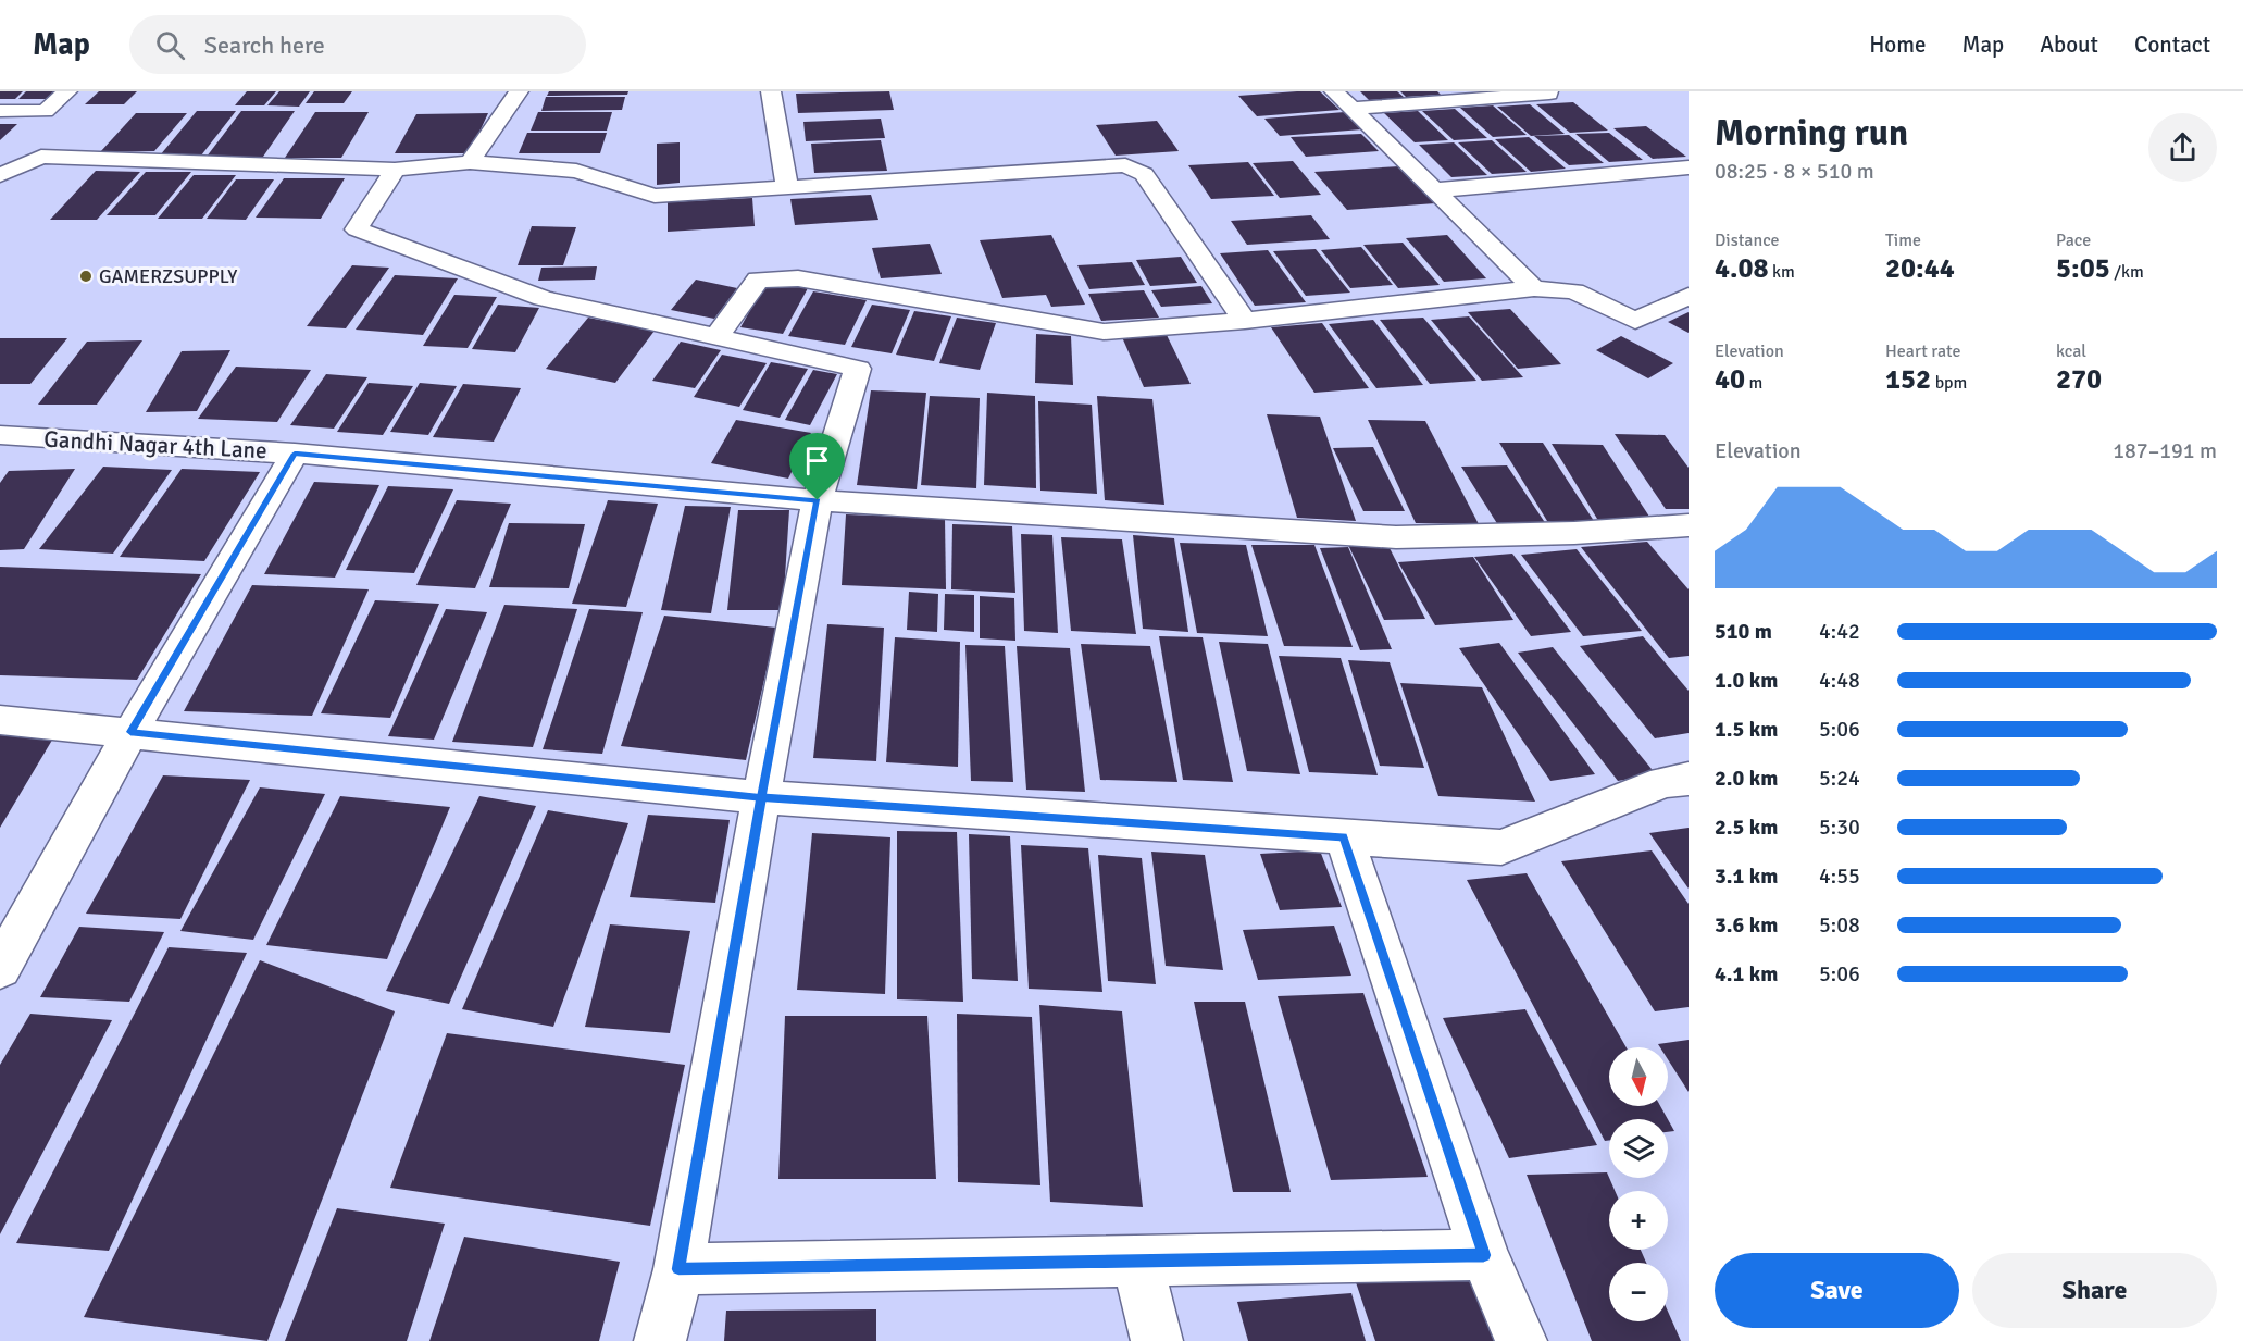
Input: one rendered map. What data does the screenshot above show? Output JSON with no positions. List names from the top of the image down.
{
  "streets": {
    "street": ["Gandhi Nagar 4th Lane"]
  },
  "places": ["GAMERZSUPPLY"],
  "north": "bottom",
  "page": {
    "header": "Map",
    "search": "Search here",
    "nav": [
      "Home",
      "Map",
      "About",
      "Contact"
    ],
    "heading": ["Morning run", "08:25 · 8 × 510 m"],
    "stats": [
      ["Distance", "4.08 km"],
      ["Time", "20:44"],
      ["Pace", "5:05 /km"],
      ["Elevation", "40 m"],
      ["Heart rate", "152 bpm"],
      ["kcal", "270"]
    ],
    "chart": ["Elevation", "187–191 m"],
    "list": [
      {
        "name": "510 m",
        "note": "4:42"
      },
      {
        "name": "1.0 km",
        "note": "4:48"
      },
      {
        "name": "1.5 km",
        "note": "5:06"
      },
      {
        "name": "2.0 km",
        "note": "5:24"
      },
      {
        "name": "2.5 km",
        "note": "5:30"
      },
      {
        "name": "3.1 km",
        "note": "4:55"
      },
      {
        "name": "3.6 km",
        "note": "5:08"
      },
      {
        "name": "4.1 km",
        "note": "5:06"
      }
    ],
    "map_buttons": ["+", "−"],
    "buttons": ["Save", "Share"]
  }
}
